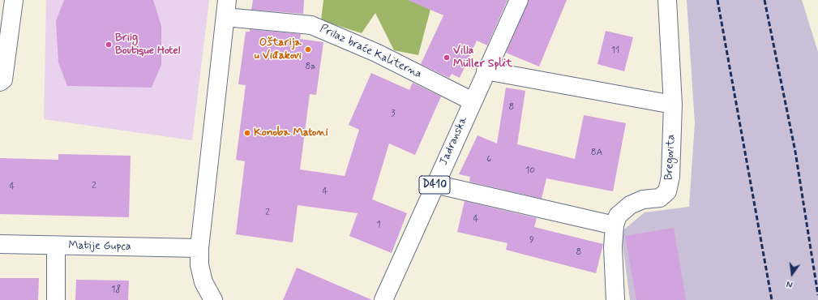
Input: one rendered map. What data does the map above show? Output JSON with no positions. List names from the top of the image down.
{
  "streets": {
    "street": [
      "Prilaz braće Kaliterna",
      "Jadranska",
      "Bregovita",
      "D410",
      "Matije Gupca"
    ]
  },
  "crossings": [
    ["Prilaz braće Kaliterna", "Jadranska"]
  ],
  "places": [
    "Briig Boutique Hotel",
    "Oštarija u Viđakovi",
    "Villa Müller Split",
    "Konoba Matoni"
  ],
  "house_numbers": [
    "11",
    "8a",
    "8",
    "3",
    "8A",
    "6",
    "10",
    "2",
    "4",
    "4",
    "2",
    "4",
    "1",
    "9",
    "8",
    "18"
  ],
  "north": "bottom"
}
